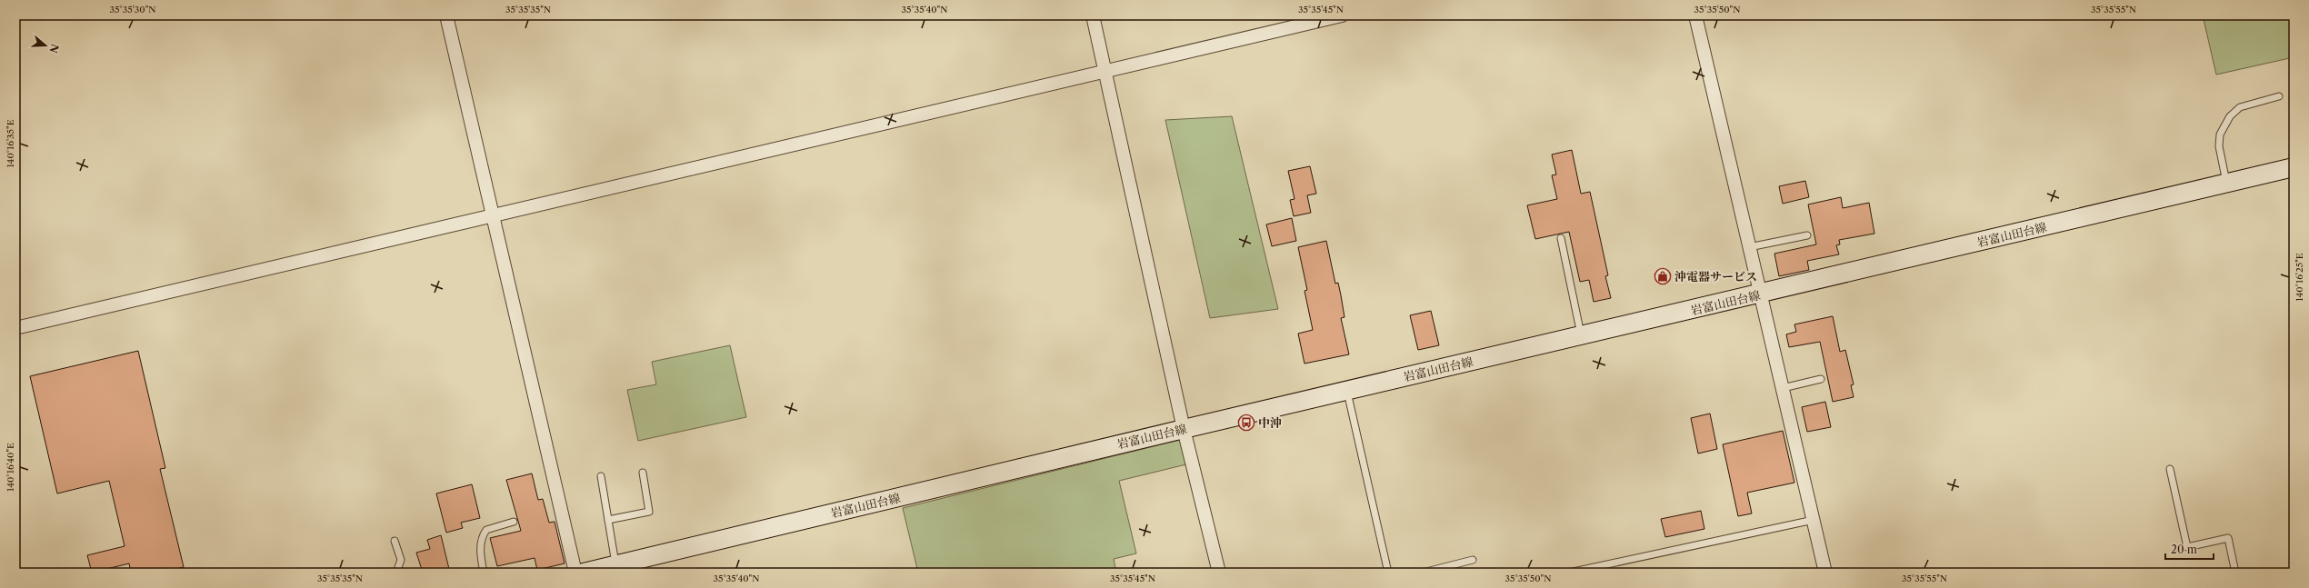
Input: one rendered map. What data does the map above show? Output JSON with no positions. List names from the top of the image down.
{
  "streets": {
    "main road": ["岩富山田台線"]
  },
  "places": {
    "shop": ["沖電器サービス"],
    "bus stop": ["中沖"]
  },
  "scale_bar": "20 m",
  "north": "right",
  "coordinates": [
    "35°35'30\"N",
    "35°35'35\"N",
    "35°35'40\"N",
    "35°35'45\"N",
    "35°35'50\"N",
    "35°35'55\"N",
    "140°16'35\"E",
    "140°16'25\"E",
    "140°16'40\"E"
  ]
}
